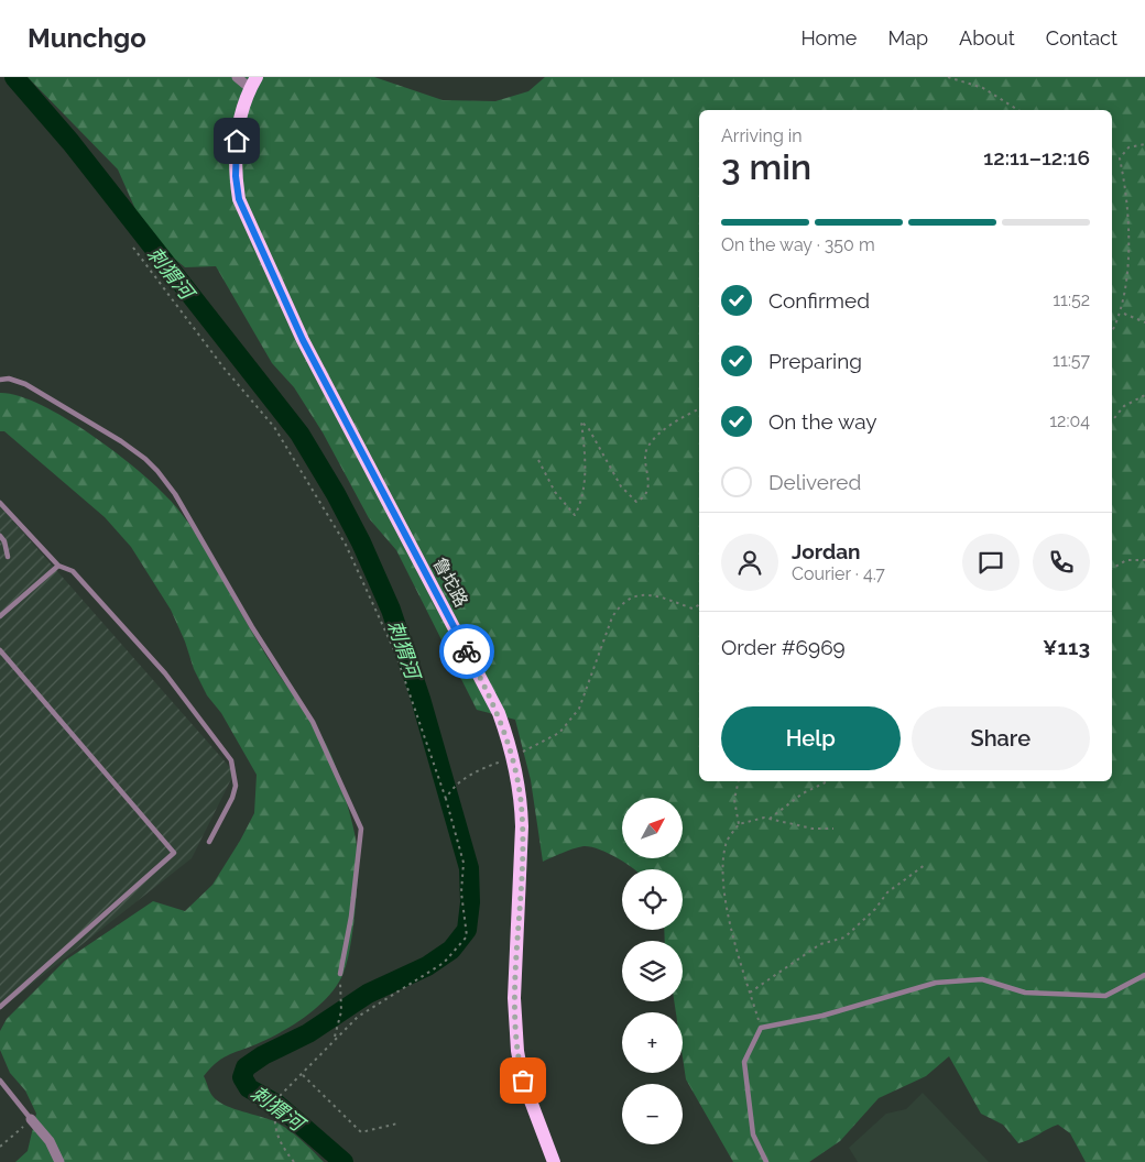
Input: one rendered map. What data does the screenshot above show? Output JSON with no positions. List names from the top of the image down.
{
  "streets": {
    "main road": ["鲁坨路"]
  },
  "water": ["刺猬河"],
  "north": "top right",
  "page": {
    "header": "Munchgo",
    "nav": [
      "Home",
      "Map",
      "About",
      "Contact"
    ],
    "heading": ["3 min", "Arriving in", "12:11–12:16"],
    "panel": [
      "Jordan",
      "Courier · 4.7",
      "Order #6969",
      "¥113"
    ],
    "bar": "On the way · 350 m",
    "list": [
      ["Confirmed", "11:52"],
      ["Preparing", "11:57"],
      ["On the way", "12:04"],
      "Delivered"
    ],
    "buttons": ["Help", "Share"],
    "map_buttons": ["+", "−"]
  }
}
